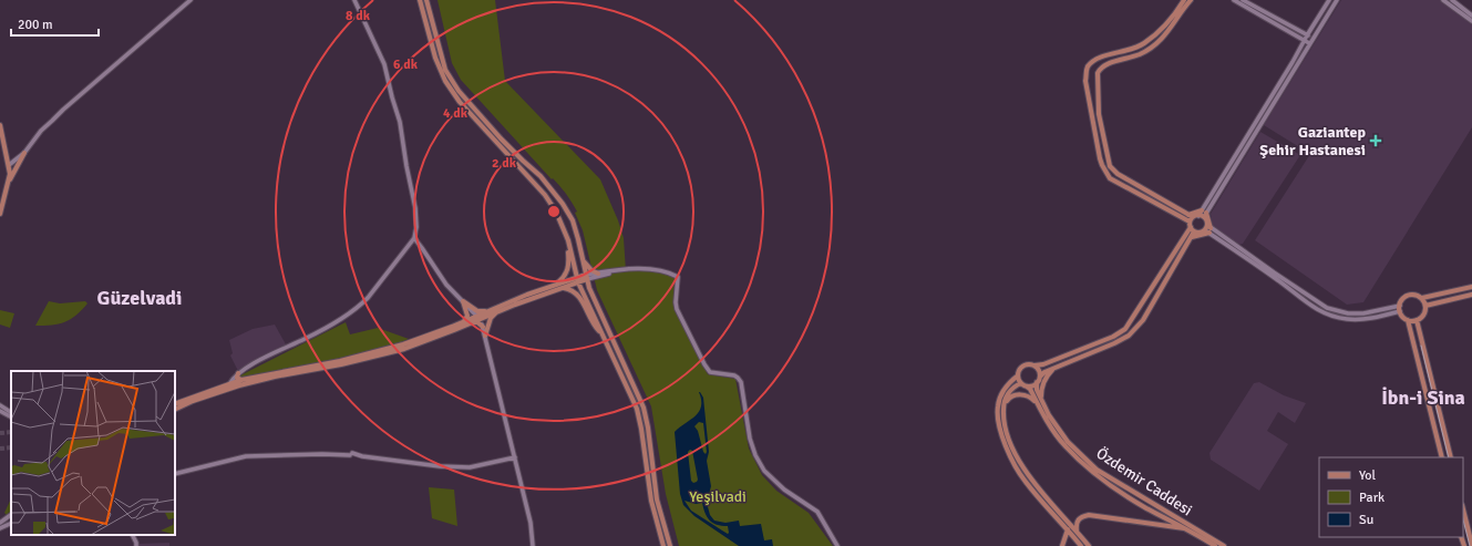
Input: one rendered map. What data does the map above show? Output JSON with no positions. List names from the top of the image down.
{
  "streets": {
    "main road": ["Özdemir Caddesi"]
  },
  "districts": ["Güzelvadi", "İbn-i Sina"],
  "parks": ["Yeşilvadi"],
  "places": {
    "health": ["Gaziantep Şehir Hastanesi"]
  },
  "legend": ["Yol", "Park", "Su"],
  "scale_bar": "200 m",
  "rings": [
    "8 dk",
    "6 dk",
    "4 dk",
    "2 dk"
  ]
}
